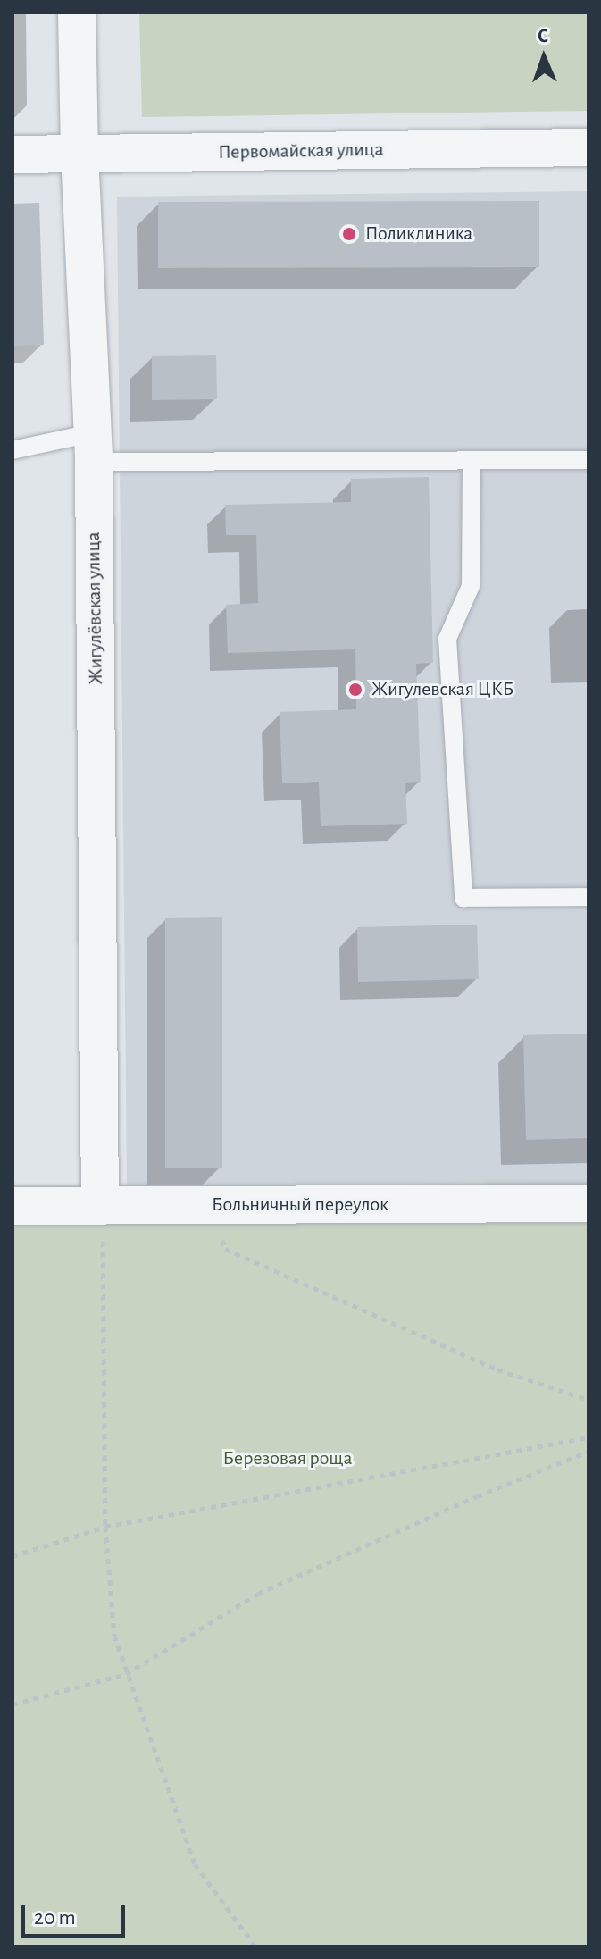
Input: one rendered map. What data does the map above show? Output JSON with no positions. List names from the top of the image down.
{
  "streets": {
    "street": ["Первомайская улица", "Жигулёвская улица", "Больничный переулок"]
  },
  "crossings": [
    ["Первомайская улица", "Жигулёвская улица"],
    ["Жигулёвская улица", "Больничный переулок"]
  ],
  "parks": ["Березовая роща"],
  "places": ["Поликлиника", "Жигулевская ЦКБ"],
  "scale_bar": "20 m",
  "north": "top"
}
